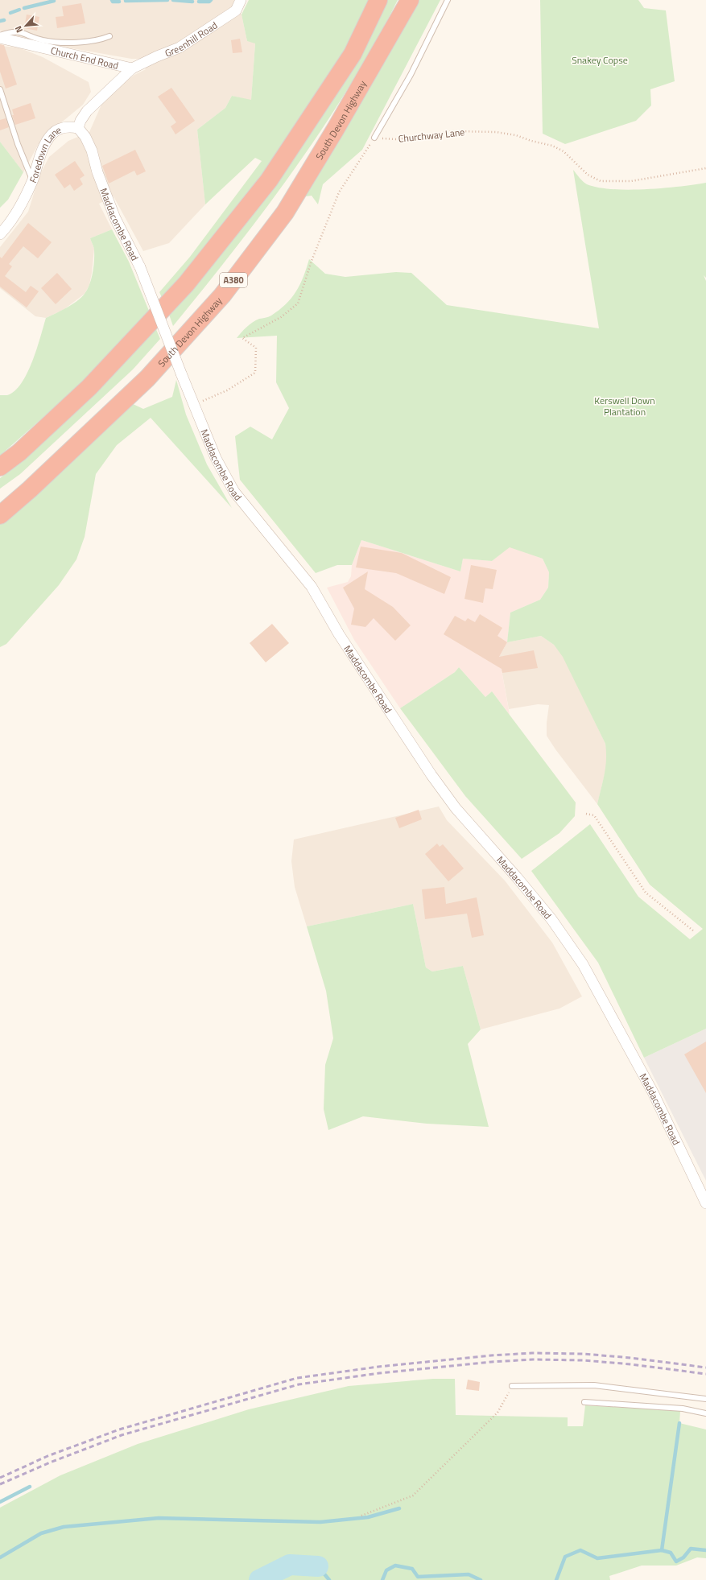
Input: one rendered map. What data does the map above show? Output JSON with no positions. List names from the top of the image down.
{
  "streets": {
    "highway": ["South Devon Highway", "A380"],
    "street": [
      "Greenhill Road",
      "Church End Road",
      "Foredown Lane",
      "Maddacombe Road"
    ],
    "path": ["Churchway Lane"]
  },
  "crossings": [
    ["Greenhill Road", "Church End Road"],
    ["Greenhill Road", "Foredown Lane"],
    ["Church End Road", "Foredown Lane"],
    ["Foredown Lane", "Maddacombe Road"]
  ],
  "parks": ["Snakey Copse", "Kerswell Down Plantation"],
  "north": "bottom left"
}
